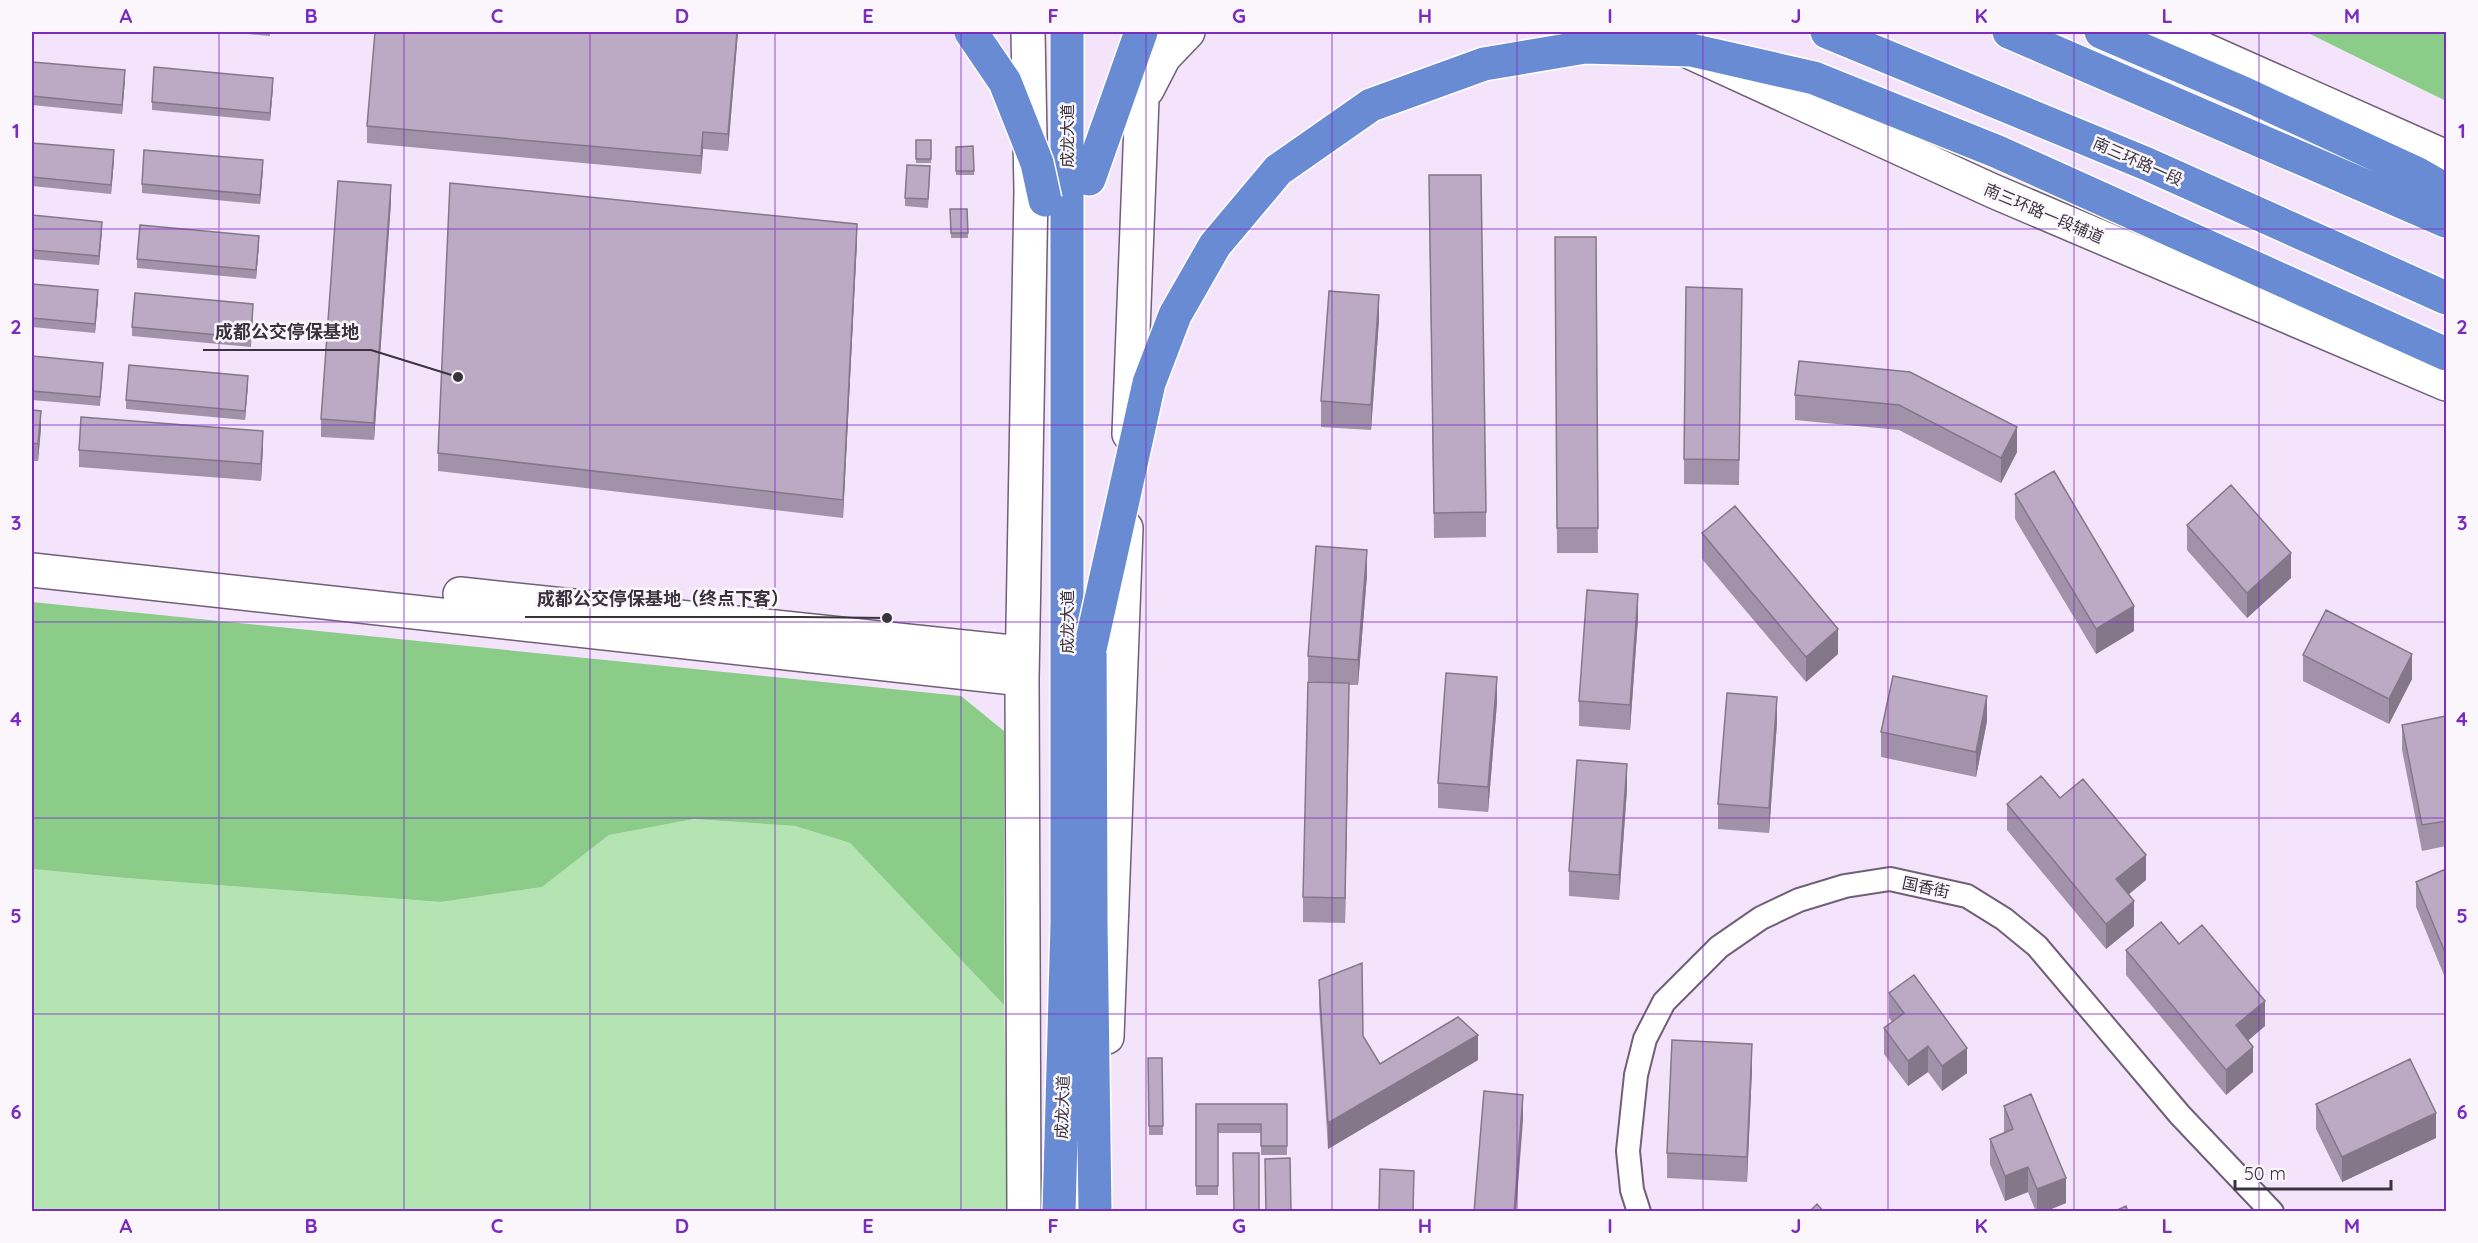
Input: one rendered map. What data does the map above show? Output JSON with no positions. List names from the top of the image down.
{
  "streets": {
    "highway": ["成龙大道", "南三环路一段"],
    "main road": ["南三环路一段辅道"],
    "street": ["国香街"]
  },
  "places": ["成都公交停保基地", "成都公交停保基地（终点下客）"],
  "scale_bar": "50 m",
  "grid": {
    "columns": [
      "A",
      "B",
      "C",
      "D",
      "E",
      "F",
      "G",
      "H",
      "I",
      "J",
      "K",
      "L",
      "M"
    ],
    "rows": [
      "1",
      "2",
      "3",
      "4",
      "5",
      "6"
    ]
  }
}
